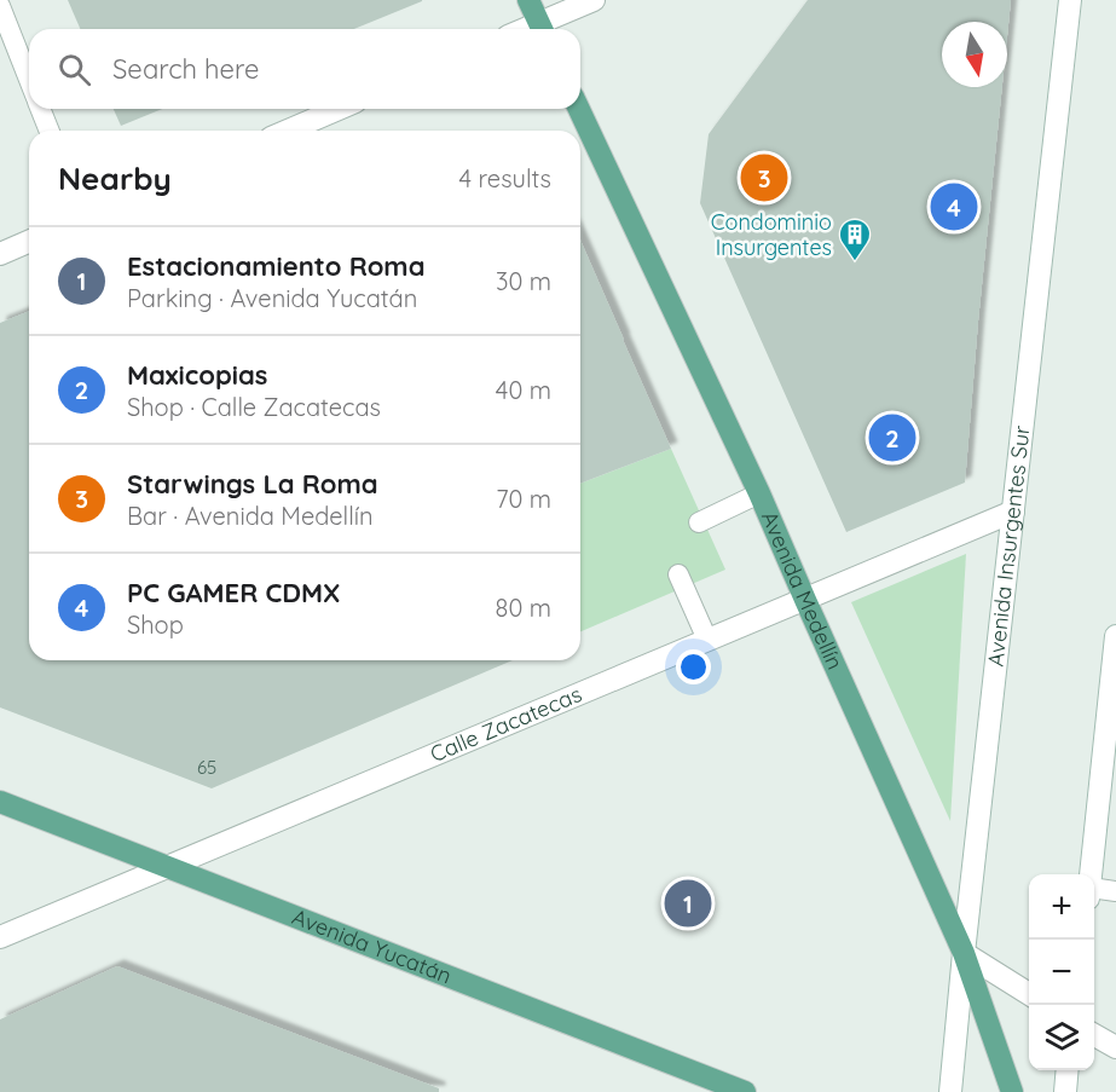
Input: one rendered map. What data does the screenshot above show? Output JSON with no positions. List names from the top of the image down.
{
  "streets": {
    "main road": ["Avenida Medellín", "Avenida Yucatán"],
    "street": ["Avenida Insurgentes Sur", "Calle Zacatecas"]
  },
  "crossings": [
    ["Avenida Insurgentes Sur", "Avenida Medellín"],
    ["Avenida Insurgentes Sur", "Calle Zacatecas"],
    ["Avenida Medellín", "Calle Zacatecas"],
    ["Calle Zacatecas", "Avenida Yucatán"]
  ],
  "places": {
    "building": ["Condominio Insurgentes"]
  },
  "house_numbers": ["65"],
  "north": "bottom",
  "page": {
    "search": "Search here",
    "heading": ["Nearby", "4 results"],
    "pins": [
      "3",
      "4",
      "2",
      "1"
    ],
    "list": [
      {
        "mark": "1",
        "name": "Estacionamiento Roma",
        "note": "Parking · Avenida Yucatán",
        "value": "30 m"
      },
      {
        "mark": "2",
        "name": "Maxicopias",
        "note": "Shop · Calle Zacatecas",
        "value": "40 m"
      },
      {
        "mark": "3",
        "name": "Starwings La Roma",
        "note": "Bar · Avenida Medellín",
        "value": "70 m"
      },
      {
        "mark": "4",
        "name": "PC GAMER CDMX",
        "note": "Shop",
        "value": "80 m"
      }
    ],
    "map_buttons": ["+", "−"]
  }
}
